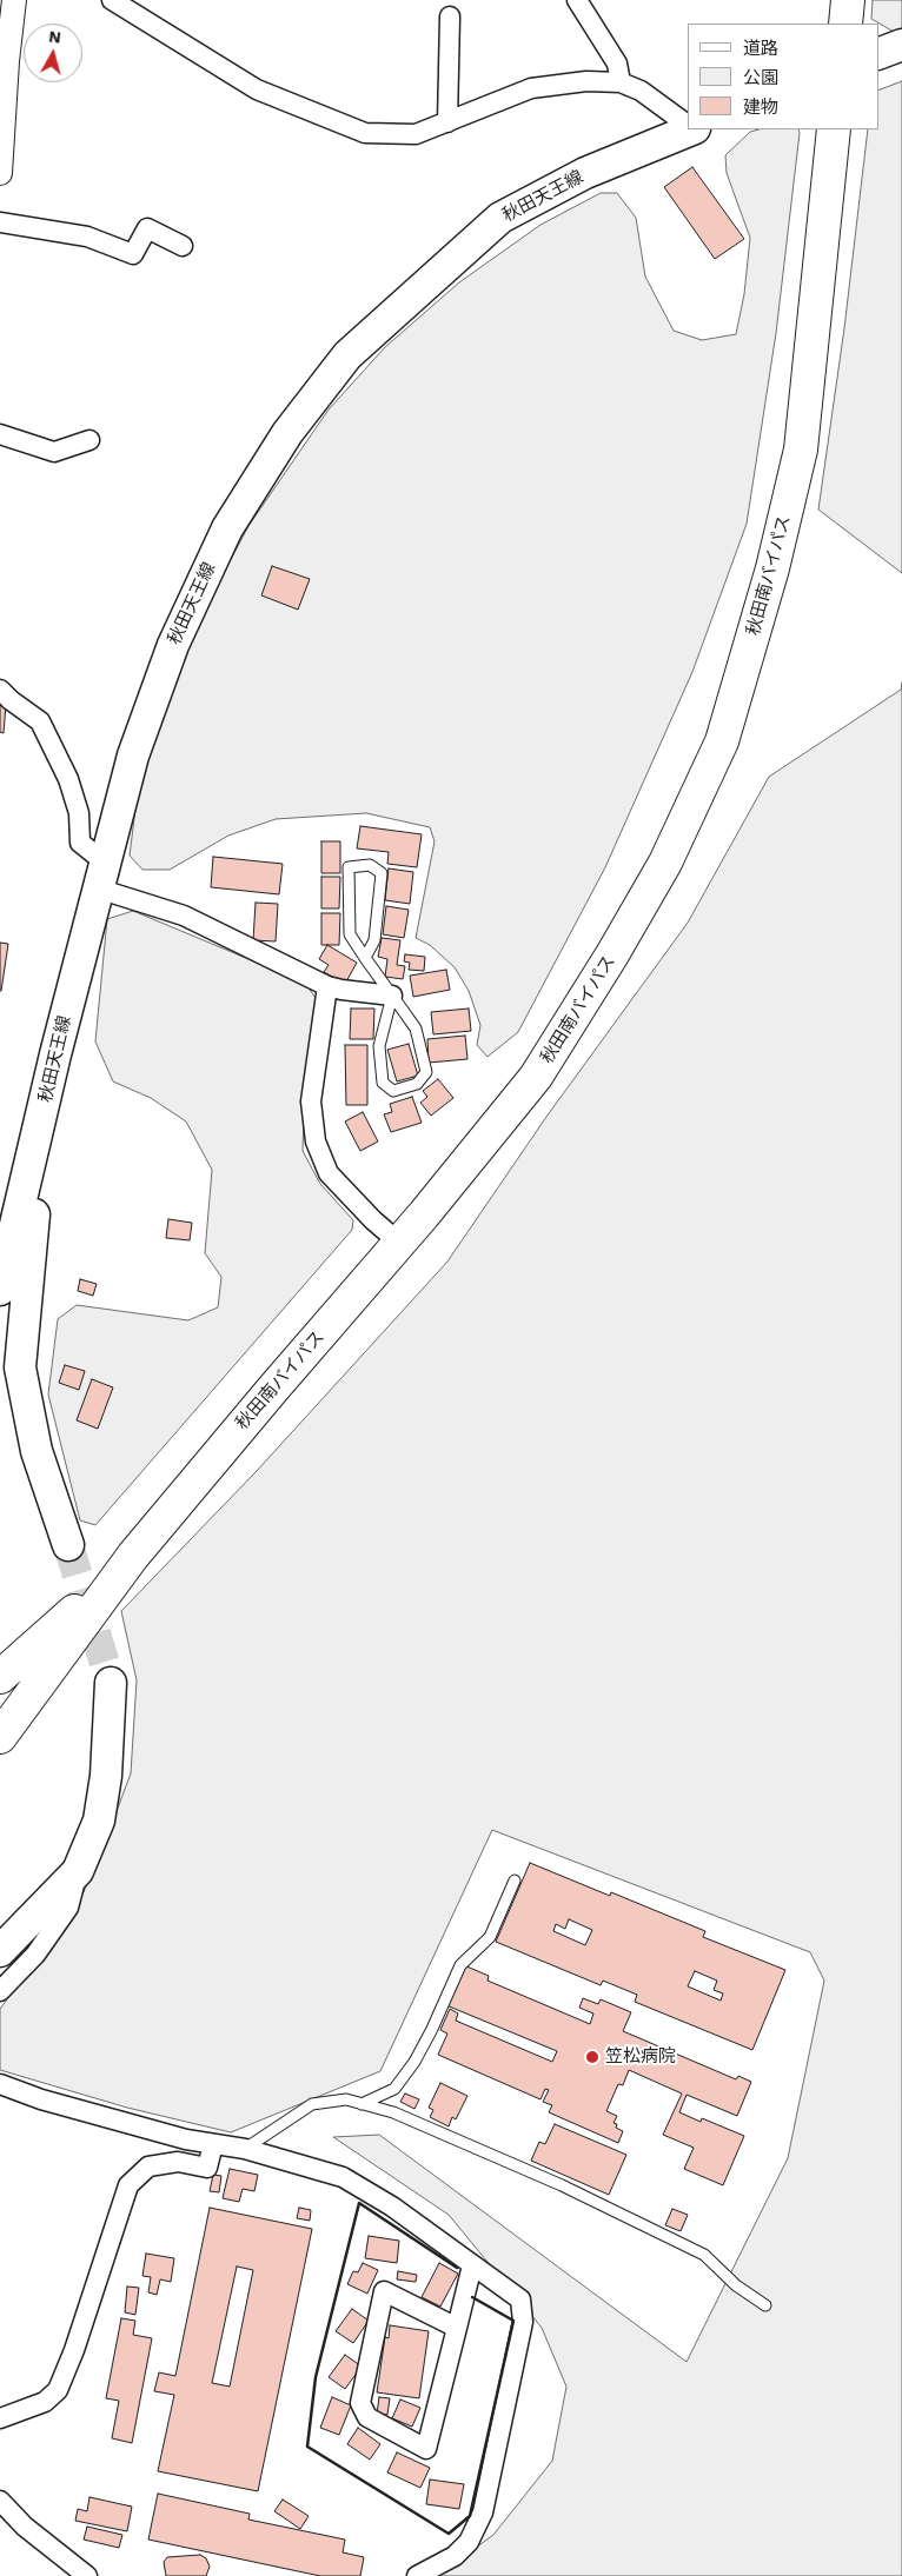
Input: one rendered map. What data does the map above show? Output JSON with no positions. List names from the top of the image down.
{
  "streets": {
    "highway": ["秋田南バイパス"],
    "main road": ["秋田天王線"]
  },
  "places": ["笠松病院"],
  "legend": ["道路", "公園", "建物"],
  "north": "top"
}
